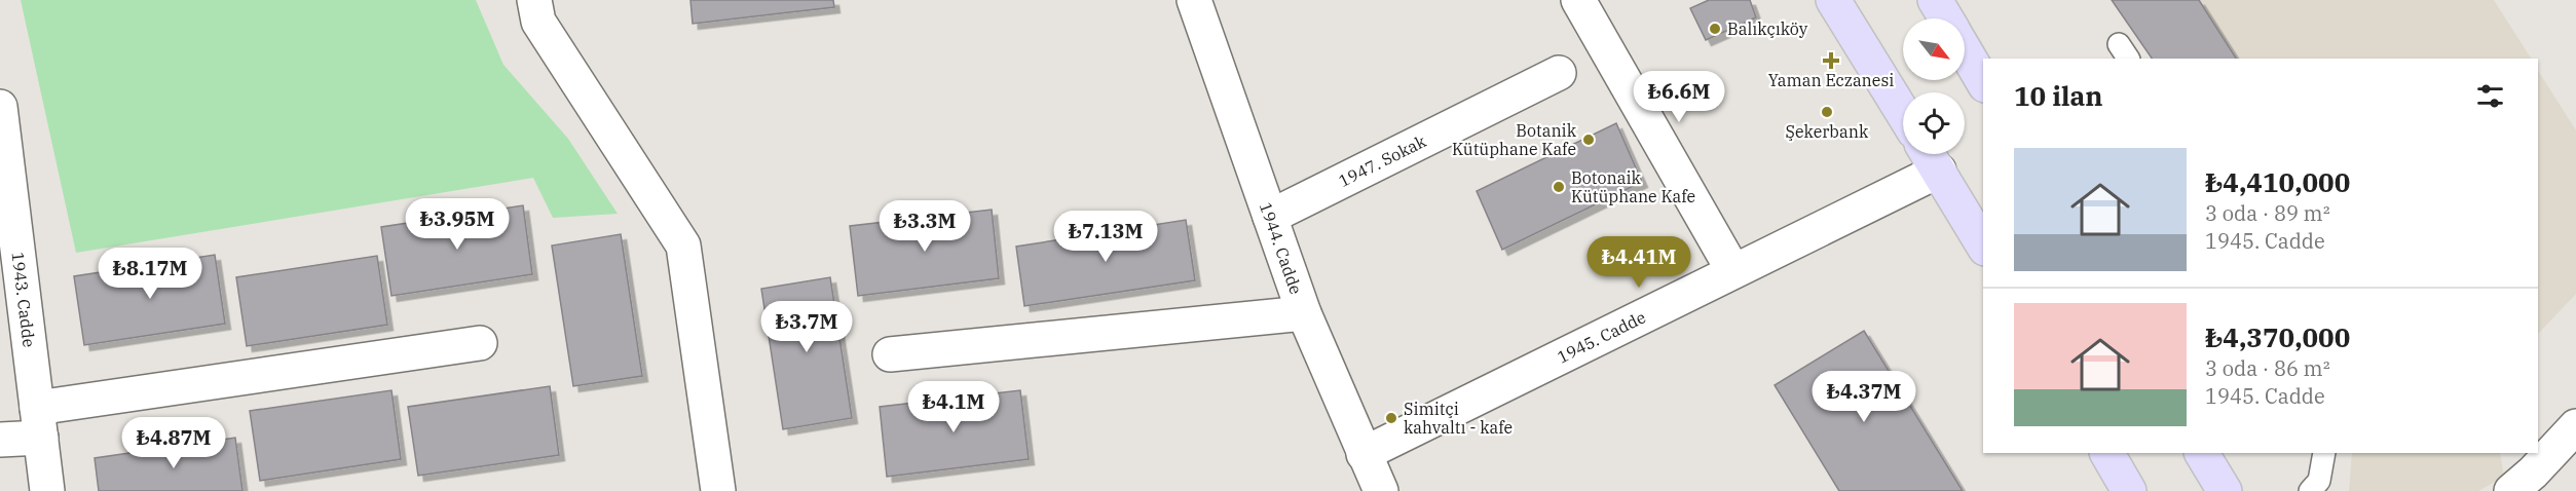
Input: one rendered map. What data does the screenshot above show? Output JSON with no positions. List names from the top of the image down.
{
  "streets": {
    "street": [
      "1947. Sokak",
      "1944. Cadde",
      "1943. Cadde",
      "1945. Cadde"
    ]
  },
  "crossings": [
    ["1947. Sokak", "1944. Cadde"],
    ["1944. Cadde", "1945. Cadde"]
  ],
  "places": {
    "other": [
      "Balıkçıköy",
      "Şekerbank",
      "Botanik Kütüphane Kafe",
      "Botonaik Kütüphane Kafe",
      "Simitçi kahvaltı - kafe"
    ],
    "health": ["Yaman Eczanesi"]
  },
  "north": "bottom right",
  "page": {
    "heading": "10 ilan",
    "price": [
      "₺6.6M",
      "₺3.95M",
      "₺3.3M",
      "₺7.13M",
      "₺4.41M",
      "₺8.17M",
      "₺3.7M",
      "₺4.37M",
      "₺4.1M",
      "₺4.87M"
    ],
    "list": [
      {
        "name": "₺4,410,000",
        "note": "3 oda · 89 m² · 1945. Cadde"
      },
      {
        "name": "₺4,370,000",
        "note": "3 oda · 86 m² · 1945. Cadde"
      }
    ]
  }
}
